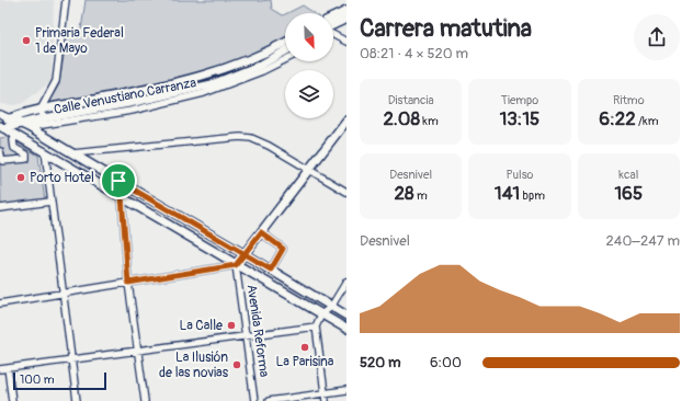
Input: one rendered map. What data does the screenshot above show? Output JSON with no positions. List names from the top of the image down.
{
  "streets": {
    "street": ["Calle Venustiano Carranza", "Avenida Reforma"]
  },
  "places": [
    "Primaria Federal 1 de Mayo",
    "Porto Hotel",
    "La Calle",
    "La Parisina",
    "La Ilusión de las novias"
  ],
  "scale_bar": "100 m",
  "north": "bottom right",
  "page": {
    "heading": ["Carrera matutina", "08:21 · 4 × 520 m"],
    "stats": [
      ["Distancia", "2.08 km"],
      ["Tiempo", "13:15"],
      ["Ritmo", "6:22 /km"],
      ["Desnivel", "28 m"],
      ["Pulso", "141 bpm"],
      ["kcal", "165"]
    ],
    "chart": ["Desnivel", "240–247 m"],
    "list": [
      {
        "name": "520 m",
        "note": "6:00"
      }
    ],
    "scale": "100 m"
  }
}
